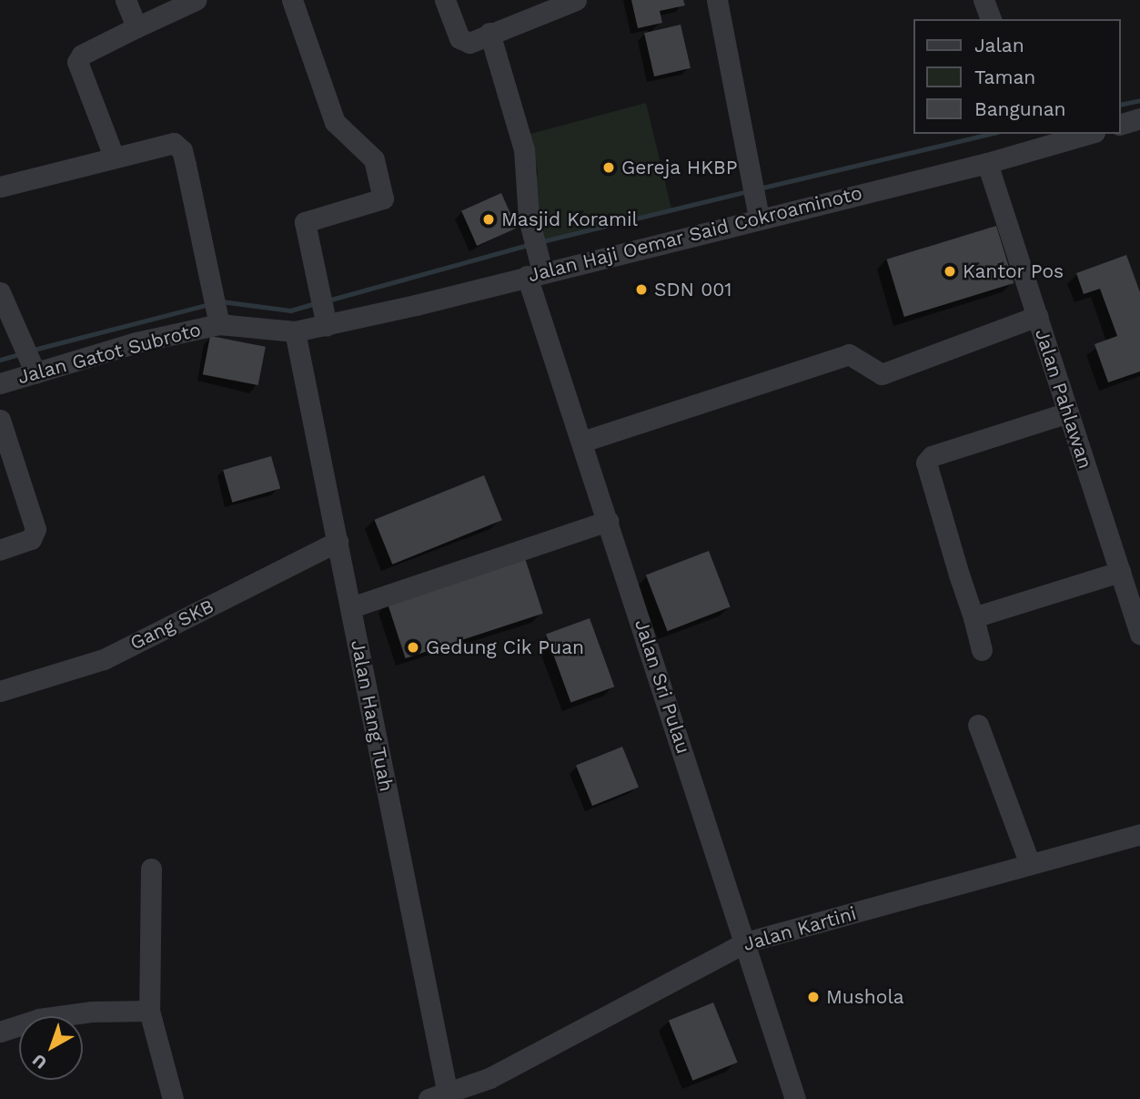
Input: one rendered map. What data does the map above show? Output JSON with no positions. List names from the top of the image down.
{
  "streets": {
    "street": [
      "Jalan Haji Oemar Said Cokroaminoto",
      "Jalan Gatot Subroto",
      "Jalan Pahlawan",
      "Gang SKB",
      "Jalan Sri Pulau",
      "Jalan Hang Tuah",
      "Jalan Kartini"
    ]
  },
  "crossings": [
    ["Jalan Haji Oemar Said Cokroaminoto", "Jalan Gatot Subroto"],
    ["Jalan Haji Oemar Said Cokroaminoto", "Jalan Pahlawan"],
    ["Jalan Haji Oemar Said Cokroaminoto", "Jalan Sri Pulau"],
    ["Jalan Haji Oemar Said Cokroaminoto", "Jalan Hang Tuah"],
    ["Jalan Gatot Subroto", "Jalan Hang Tuah"],
    ["Gang SKB", "Jalan Hang Tuah"],
    ["Jalan Sri Pulau", "Jalan Kartini"],
    ["Jalan Hang Tuah", "Jalan Kartini"]
  ],
  "places": [
    "Gereja HKBP",
    "Masjid Koramil",
    "Kantor Pos",
    "SDN 001",
    "Gedung Cik Puan",
    "Mushola"
  ],
  "legend": ["Jalan", "Taman", "Bangunan"],
  "north": "bottom left"
}
